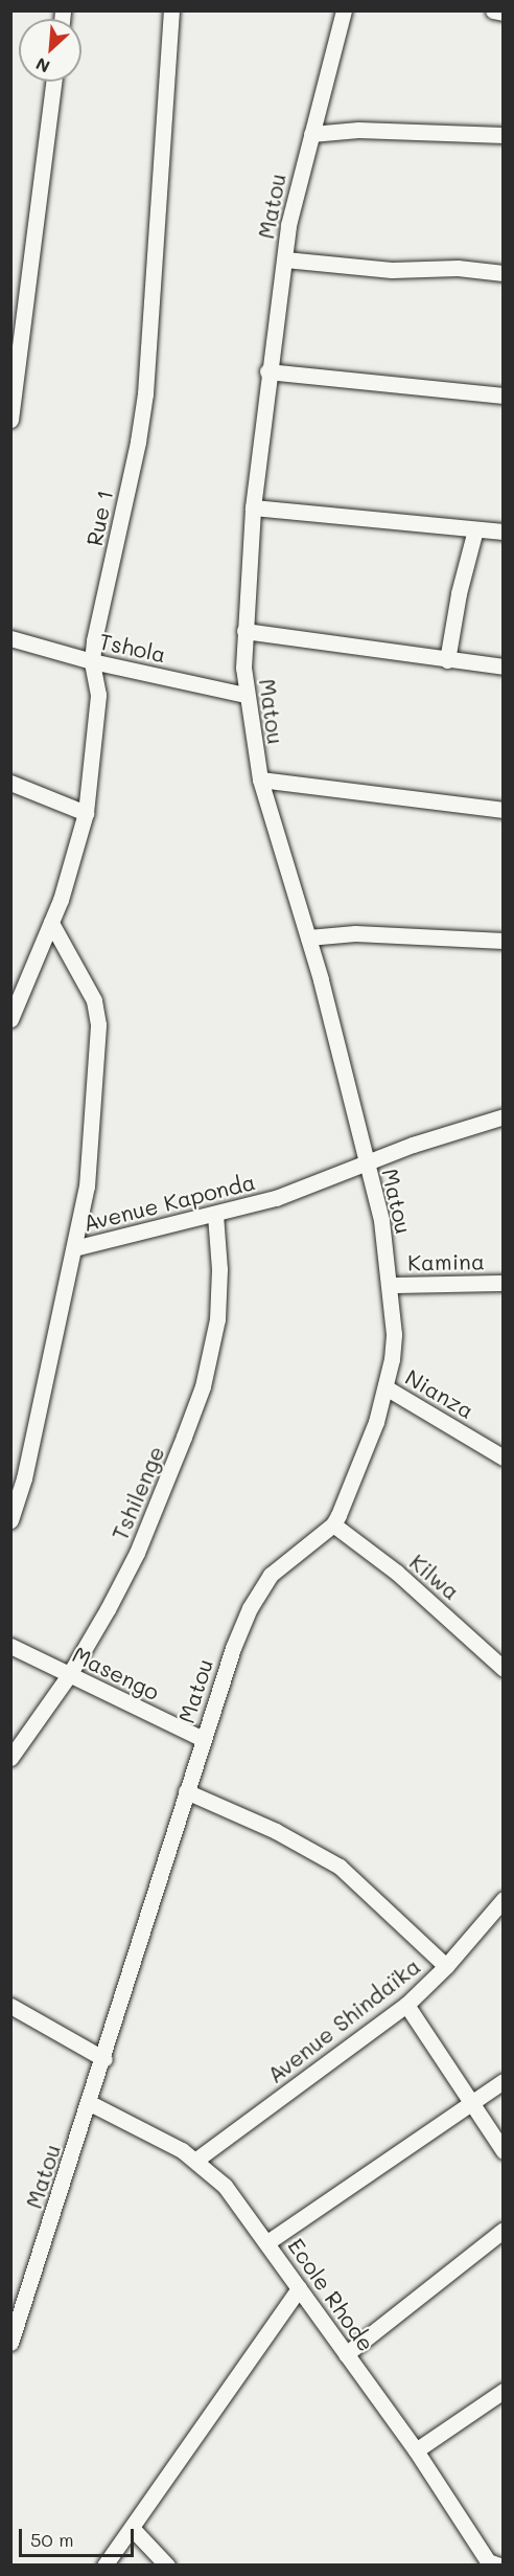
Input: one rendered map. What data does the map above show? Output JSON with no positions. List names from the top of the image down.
{
  "streets": {
    "street": [
      "Matou",
      "Rue 1",
      "Tshola",
      "Avenue Kaponda",
      "Kamina",
      "Nianza",
      "Tshilenge",
      "Kilwa",
      "Masengo",
      "Avenue Shindaïka",
      "Ecole Rhode"
    ]
  },
  "crossings": [
    ["Matou", "Tshola"],
    ["Matou", "Avenue Kaponda"],
    ["Matou", "Kamina"],
    ["Matou", "Nianza"],
    ["Matou", "Kilwa"],
    ["Matou", "Masengo"],
    ["Matou", "Ecole Rhode"],
    ["Rue 1", "Tshola"],
    ["Avenue Kaponda", "Tshilenge"],
    ["Tshilenge", "Masengo"],
    ["Avenue Shindaïka", "Ecole Rhode"]
  ],
  "scale_bar": "50 m",
  "north": "bottom left"
}
